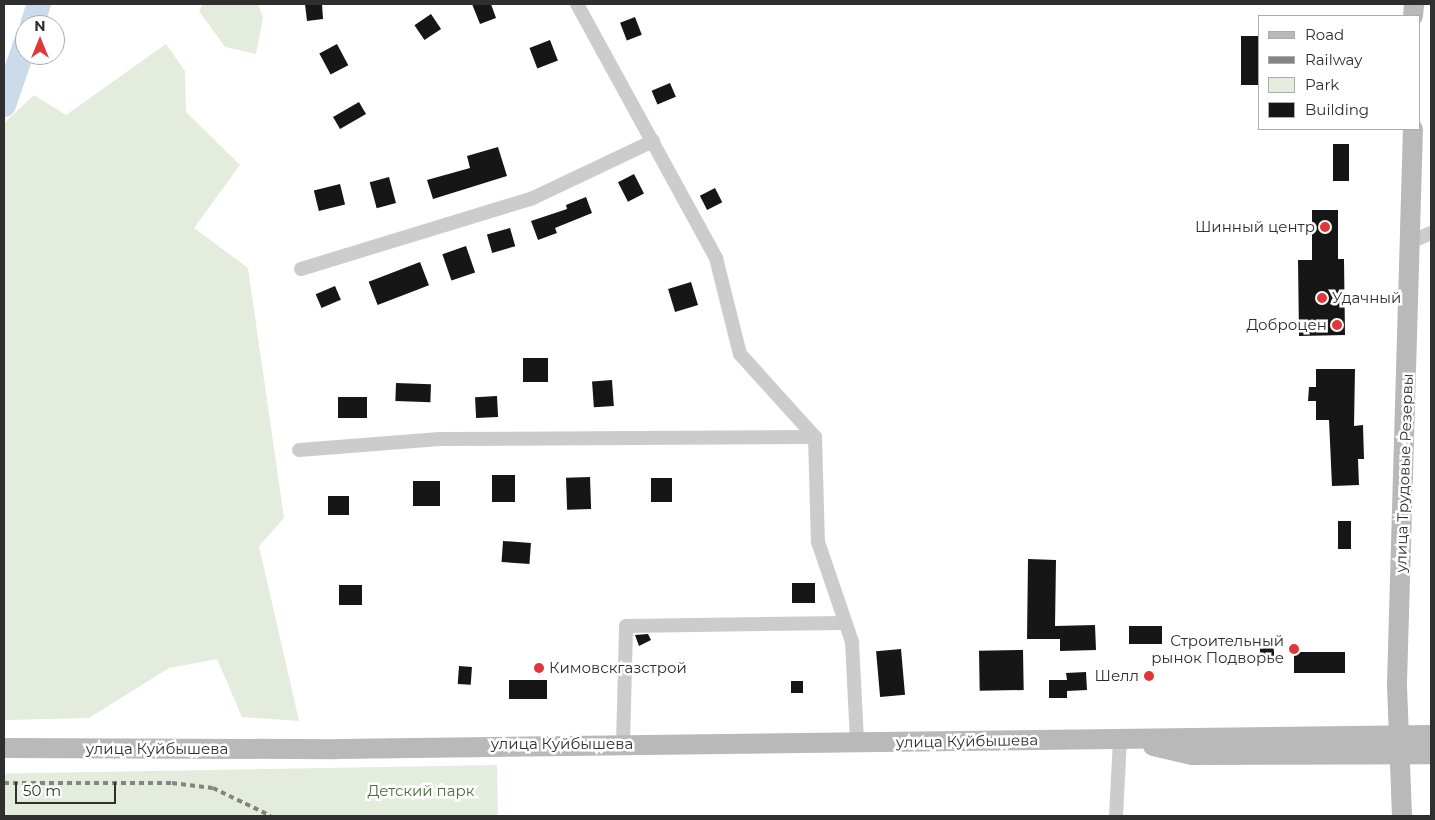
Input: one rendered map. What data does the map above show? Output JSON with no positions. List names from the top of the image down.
{
  "streets": {
    "main road": ["улица Трудовые Резервы", "улица Куйбышева"]
  },
  "crossings": [
    ["улица Трудовые Резервы", "улица Куйбышева"]
  ],
  "parks": ["Детский парк"],
  "places": [
    "Шинный центр",
    "Удачный",
    "Доброцен",
    "Строительный рынок Подворье",
    "Кимовскгазстрой",
    "Шелл"
  ],
  "legend": [
    "Road",
    "Railway",
    "Park",
    "Building"
  ],
  "scale_bar": "50 m",
  "north": "top"
}
